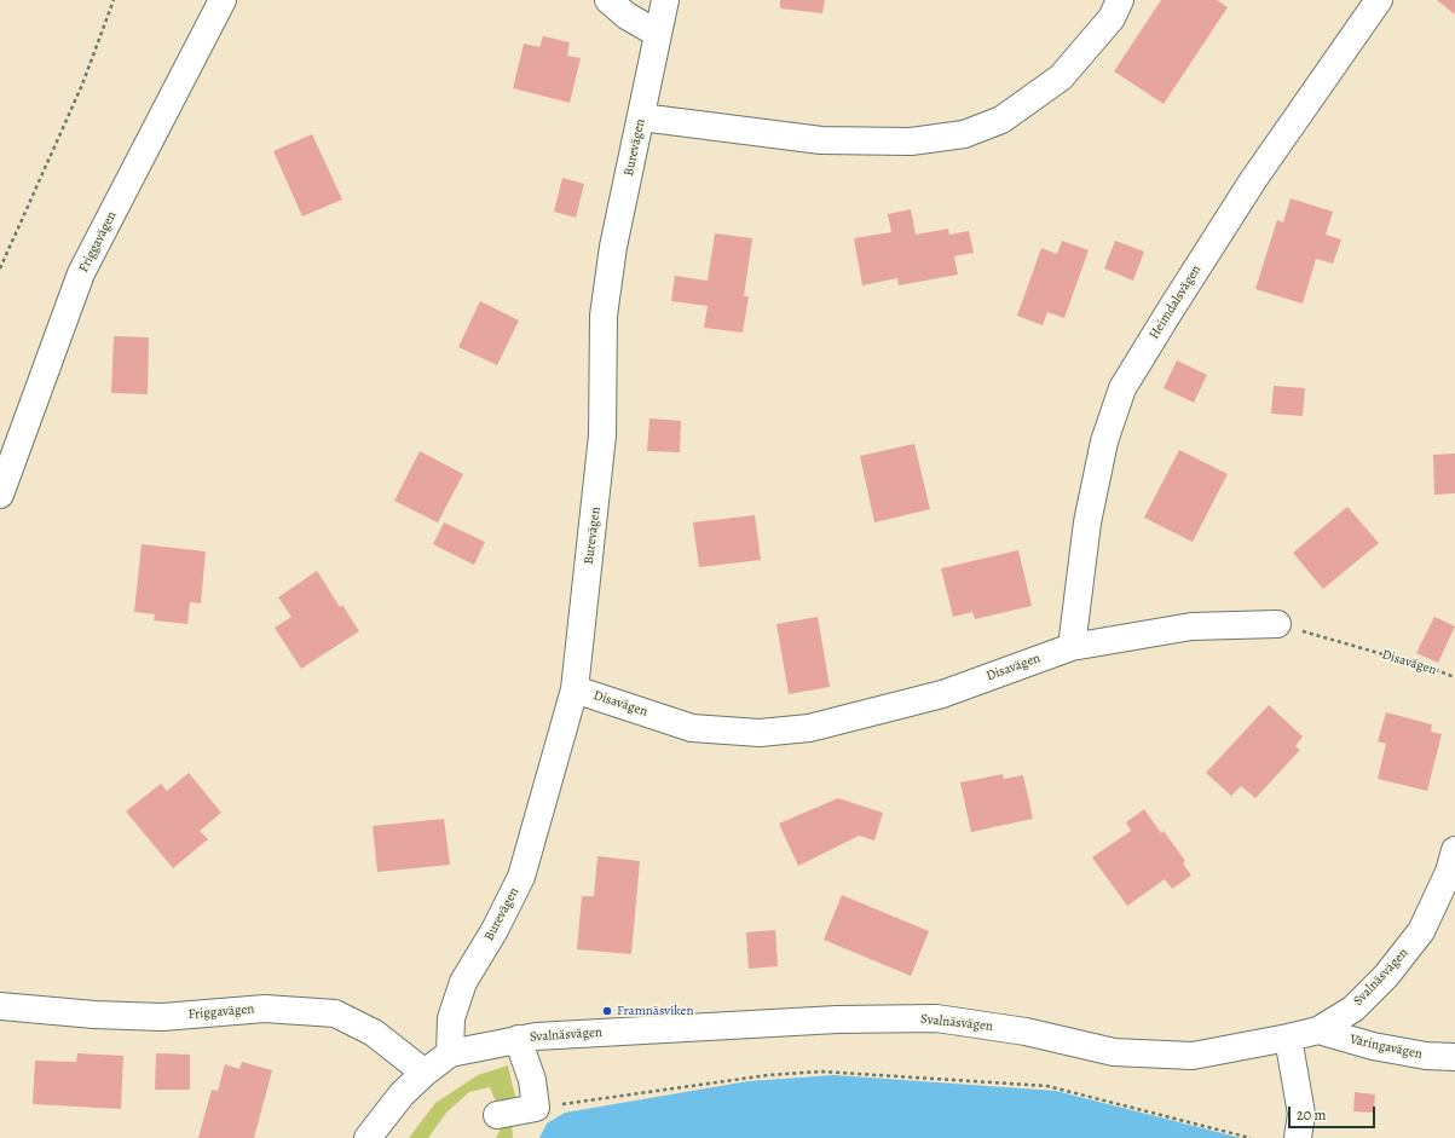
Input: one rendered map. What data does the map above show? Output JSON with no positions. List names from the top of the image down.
{
  "streets": {
    "street": [
      "Burevägen",
      "Friggavägen",
      "Heimdalsvägen",
      "Disavägen",
      "Svalnäsvägen",
      "Väringavägen"
    ]
  },
  "crossings": [
    ["Burevägen", "Disavägen"],
    ["Burevägen", "Svalnäsvägen"],
    ["Friggavägen", "Svalnäsvägen"],
    ["Heimdalsvägen", "Disavägen"],
    ["Svalnäsvägen", "Väringavägen"]
  ],
  "places": ["Framnäsviken"],
  "scale_bar": "20 m"
}
